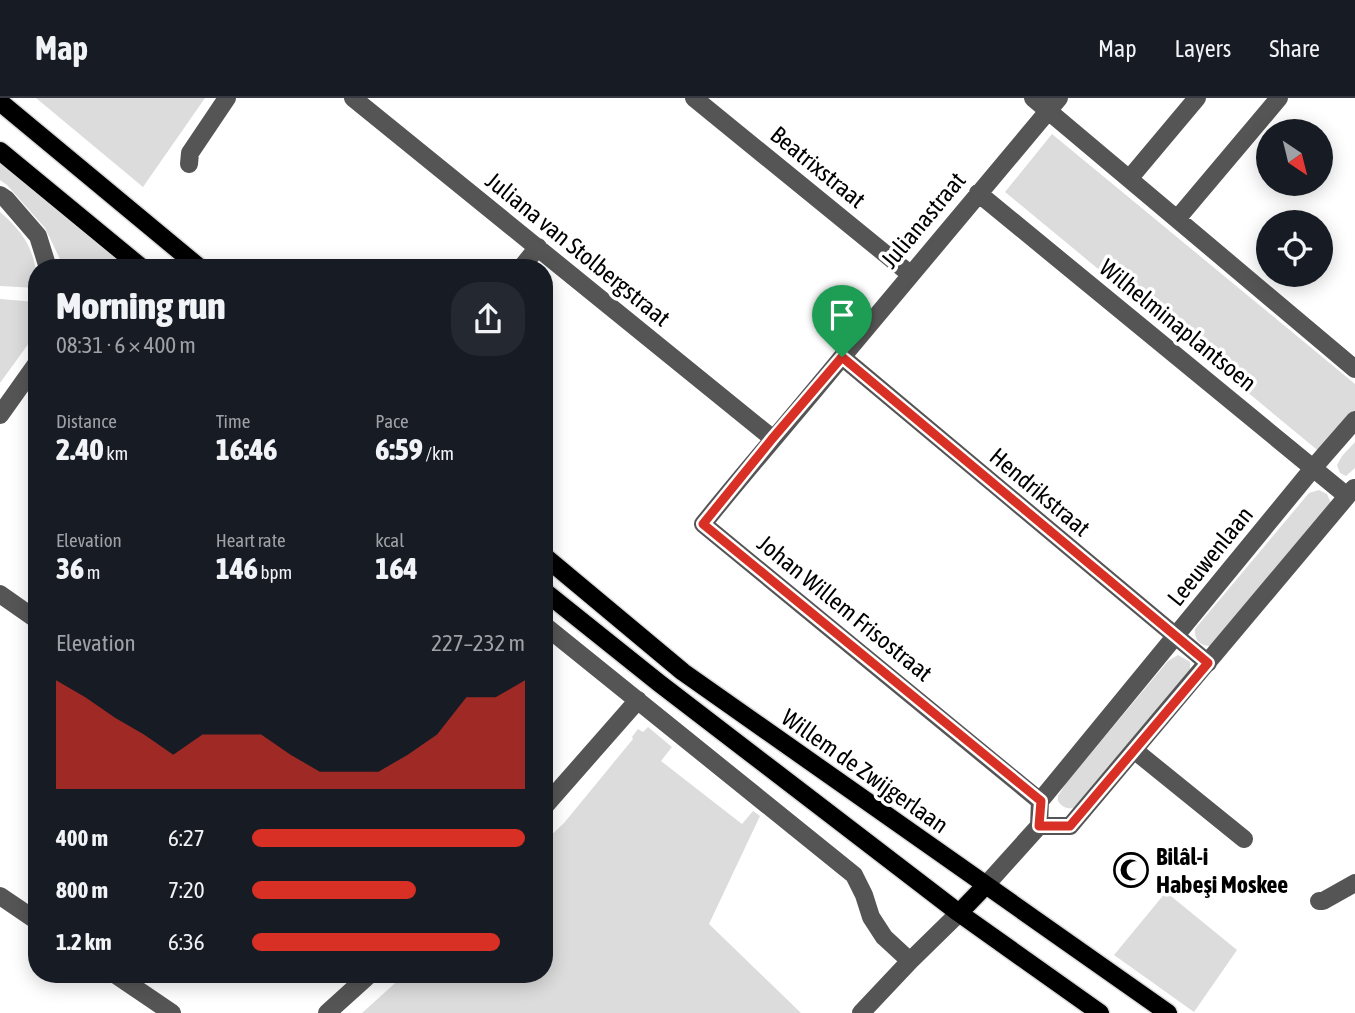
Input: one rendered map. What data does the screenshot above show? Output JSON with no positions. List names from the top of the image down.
{
  "streets": {
    "main road": ["Willem de Zwijgerlaan"],
    "street": [
      "Beatrixstraat",
      "Julianastraat",
      "Juliana van Stolbergstraat",
      "Wilhelminaplantsoen",
      "Hendrikstraat",
      "Leeuwenlaan",
      "Johan Willem Frisostraat"
    ]
  },
  "crossings": [
    ["Beatrixstraat", "Julianastraat"],
    ["Julianastraat", "Juliana van Stolbergstraat"],
    ["Julianastraat", "Wilhelminaplantsoen"],
    ["Julianastraat", "Hendrikstraat"],
    ["Julianastraat", "Johan Willem Frisostraat"],
    ["Juliana van Stolbergstraat", "Johan Willem Frisostraat"],
    ["Wilhelminaplantsoen", "Leeuwenlaan"],
    ["Hendrikstraat", "Leeuwenlaan"],
    ["Leeuwenlaan", "Johan Willem Frisostraat"]
  ],
  "places": {
    "mosque": ["Bilâl-i Habeşi Moskee"]
  },
  "north": "bottom right",
  "page": {
    "header": "Map",
    "nav": ["Map", "Layers", "Share"],
    "heading": ["Morning run", "08:31 · 6 × 400 m"],
    "stats": [
      ["Distance", "2.40 km"],
      ["Time", "16:46"],
      ["Pace", "6:59 /km"],
      ["Elevation", "36 m"],
      ["Heart rate", "146 bpm"],
      ["kcal", "164"]
    ],
    "chart": ["Elevation", "227–232 m"],
    "list": [
      {
        "name": "400 m",
        "note": "6:27"
      },
      {
        "name": "800 m",
        "note": "7:20"
      },
      {
        "name": "1.2 km",
        "note": "6:36"
      }
    ]
  }
}
